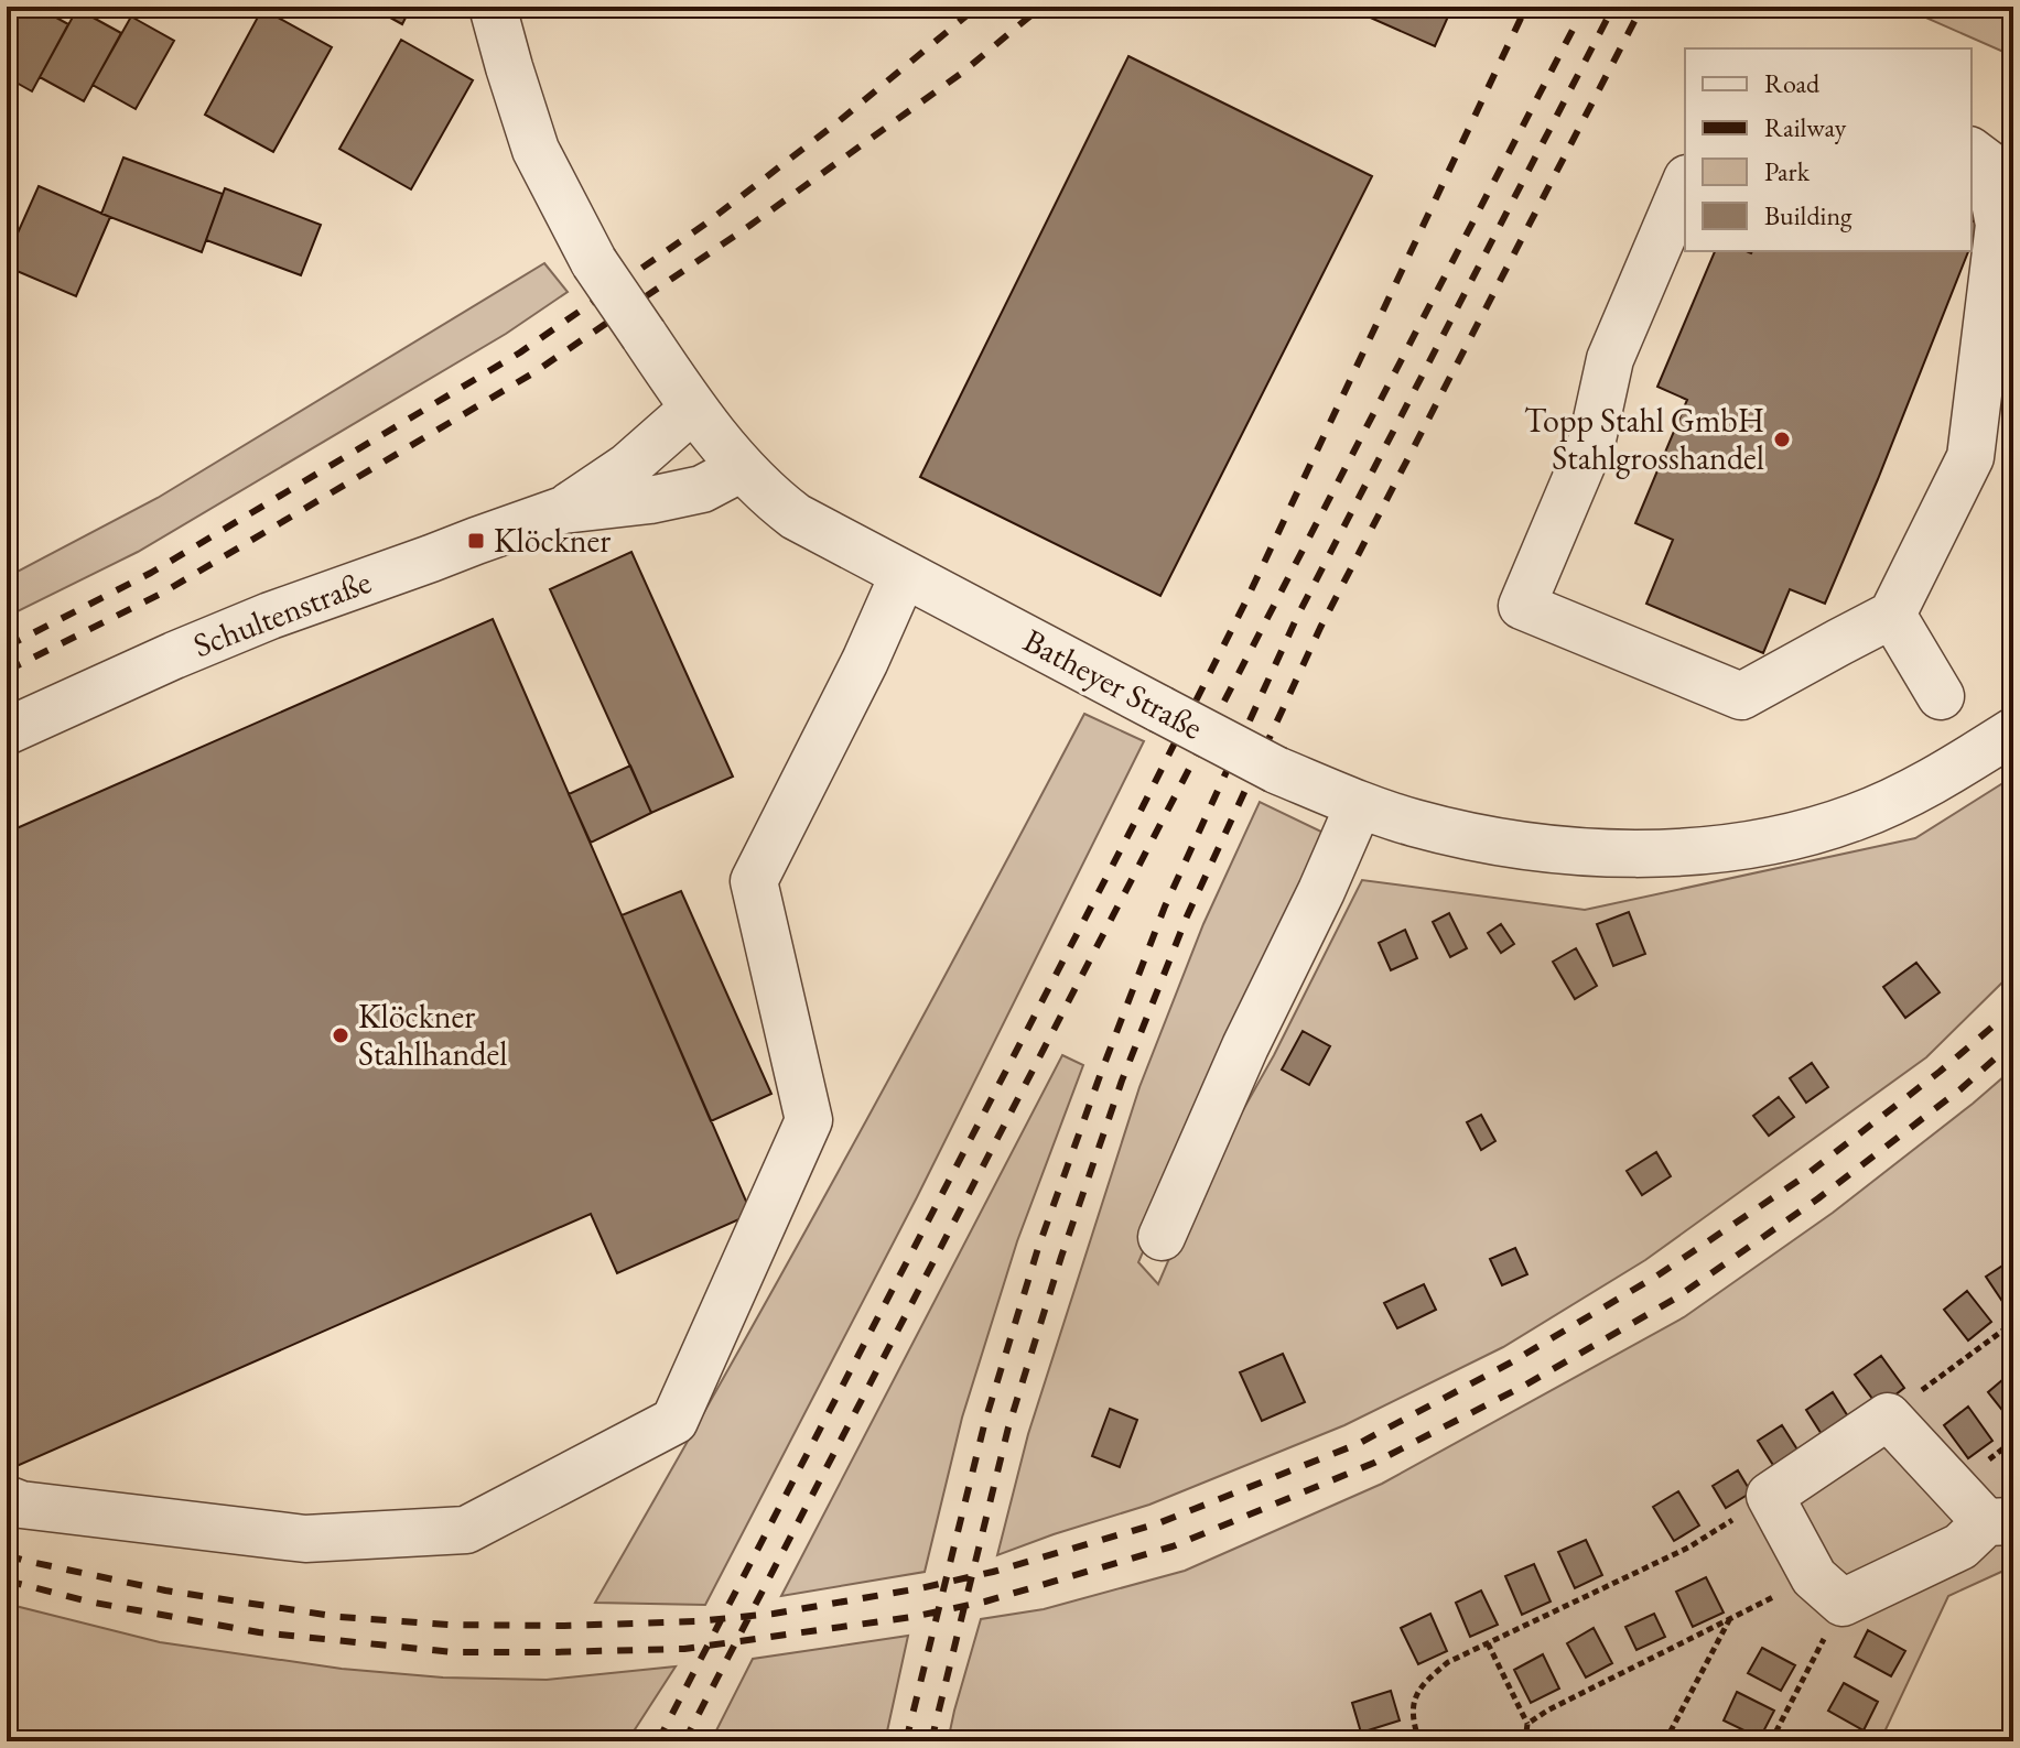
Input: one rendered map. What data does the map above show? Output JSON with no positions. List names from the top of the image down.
{
  "streets": {
    "street": ["Schultenstraße", "Batheyer Straße"]
  },
  "crossings": [
    ["Schultenstraße", "Batheyer Straße"]
  ],
  "places": {
    "other": ["Topp Stahl GmbH Stahlgrosshandel", "Klöckner Stahlhandel"],
    "transit": ["Klöckner"]
  },
  "legend": [
    "Road",
    "Railway",
    "Park",
    "Building"
  ]
}
